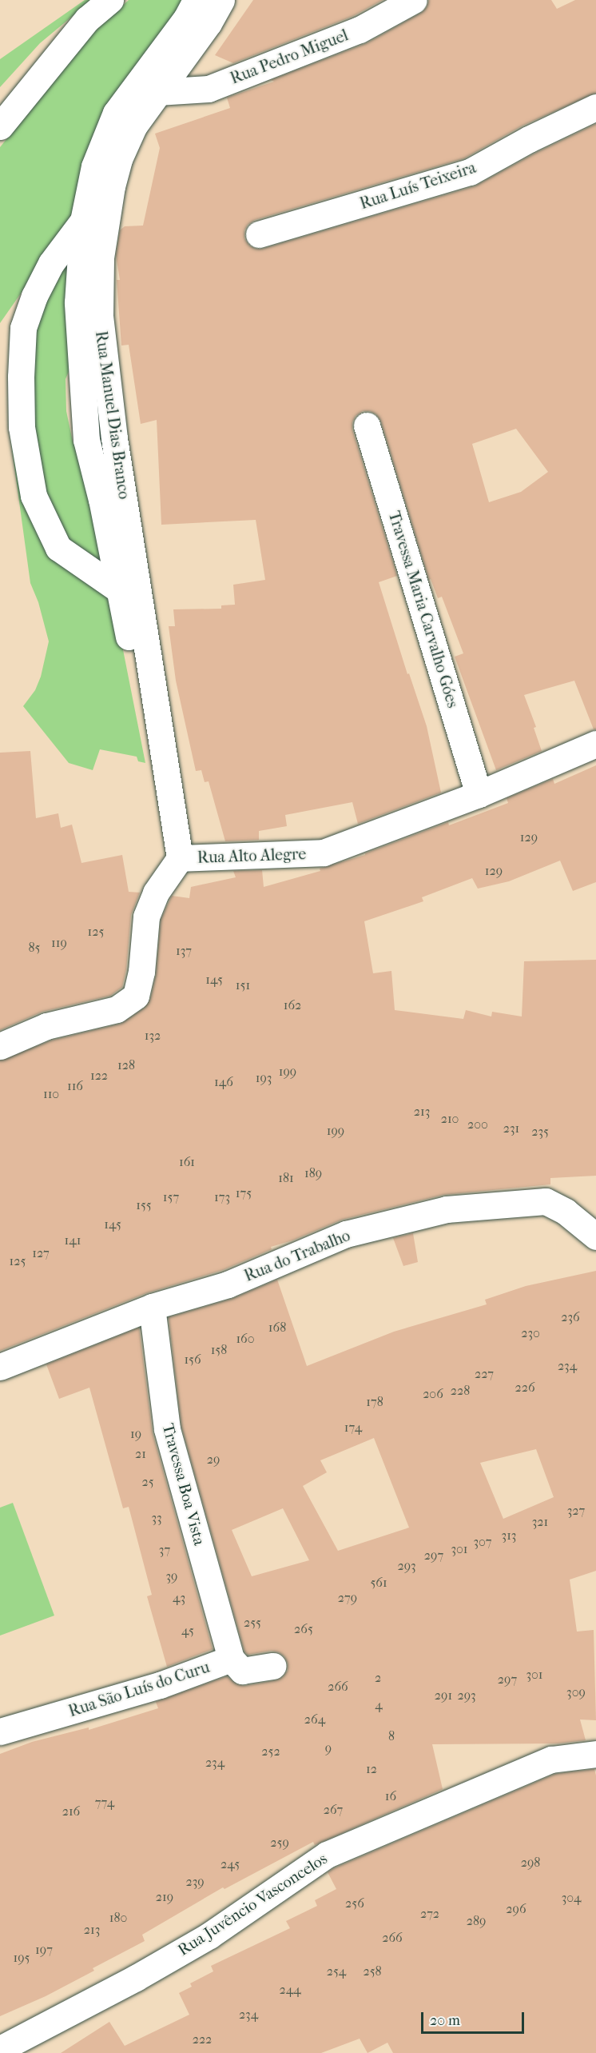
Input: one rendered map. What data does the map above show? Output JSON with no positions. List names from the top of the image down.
{
  "streets": {
    "street": [
      "Rua Pedro Miguel",
      "Rua Luís Teixeira",
      "Rua Manuel Dias Branco",
      "Travessa Maria Carvalho Góes",
      "Rua Alto Alegre",
      "Rua do Trabalho",
      "Travessa Boa Vista",
      "Rua São Luís do Curu",
      "Rua Juvêncio Vasconcelos"
    ]
  },
  "crossings": [
    ["Rua Pedro Miguel", "Rua Manuel Dias Branco"],
    ["Rua Manuel Dias Branco", "Rua Alto Alegre"],
    ["Travessa Maria Carvalho Góes", "Rua Alto Alegre"],
    ["Rua do Trabalho", "Travessa Boa Vista"],
    ["Travessa Boa Vista", "Rua São Luís do Curu"]
  ],
  "house_numbers": [
    "129",
    "129",
    "125",
    "119",
    "85",
    "137",
    "145",
    "151",
    "162",
    "132",
    "128",
    "199",
    "122",
    "193",
    "146",
    "116",
    "110",
    "213",
    "210",
    "200",
    "231",
    "199",
    "235",
    "161",
    "189",
    "181",
    "175",
    "157",
    "173",
    "155",
    "145",
    "141",
    "127",
    "125",
    "236",
    "168",
    "230",
    "160",
    "158",
    "156",
    "234",
    "227",
    "226",
    "228",
    "206",
    "178",
    "174",
    "19",
    "21",
    "29",
    "25",
    "327",
    "33",
    "321",
    "313",
    "307",
    "301",
    "37",
    "297",
    "293",
    "39",
    "561",
    "43",
    "279",
    "255",
    "265",
    "45",
    "301",
    "2",
    "297",
    "266",
    "309",
    "291",
    "293",
    "4",
    "264",
    "8",
    "9",
    "252",
    "234",
    "12",
    "16",
    "774",
    "267",
    "216",
    "259",
    "298",
    "245",
    "239",
    "219",
    "304",
    "256",
    "296",
    "272",
    "180",
    "289",
    "213",
    "266",
    "197",
    "195",
    "254",
    "258",
    "244",
    "234",
    "222"
  ],
  "scale_bar": "20 m"
}
